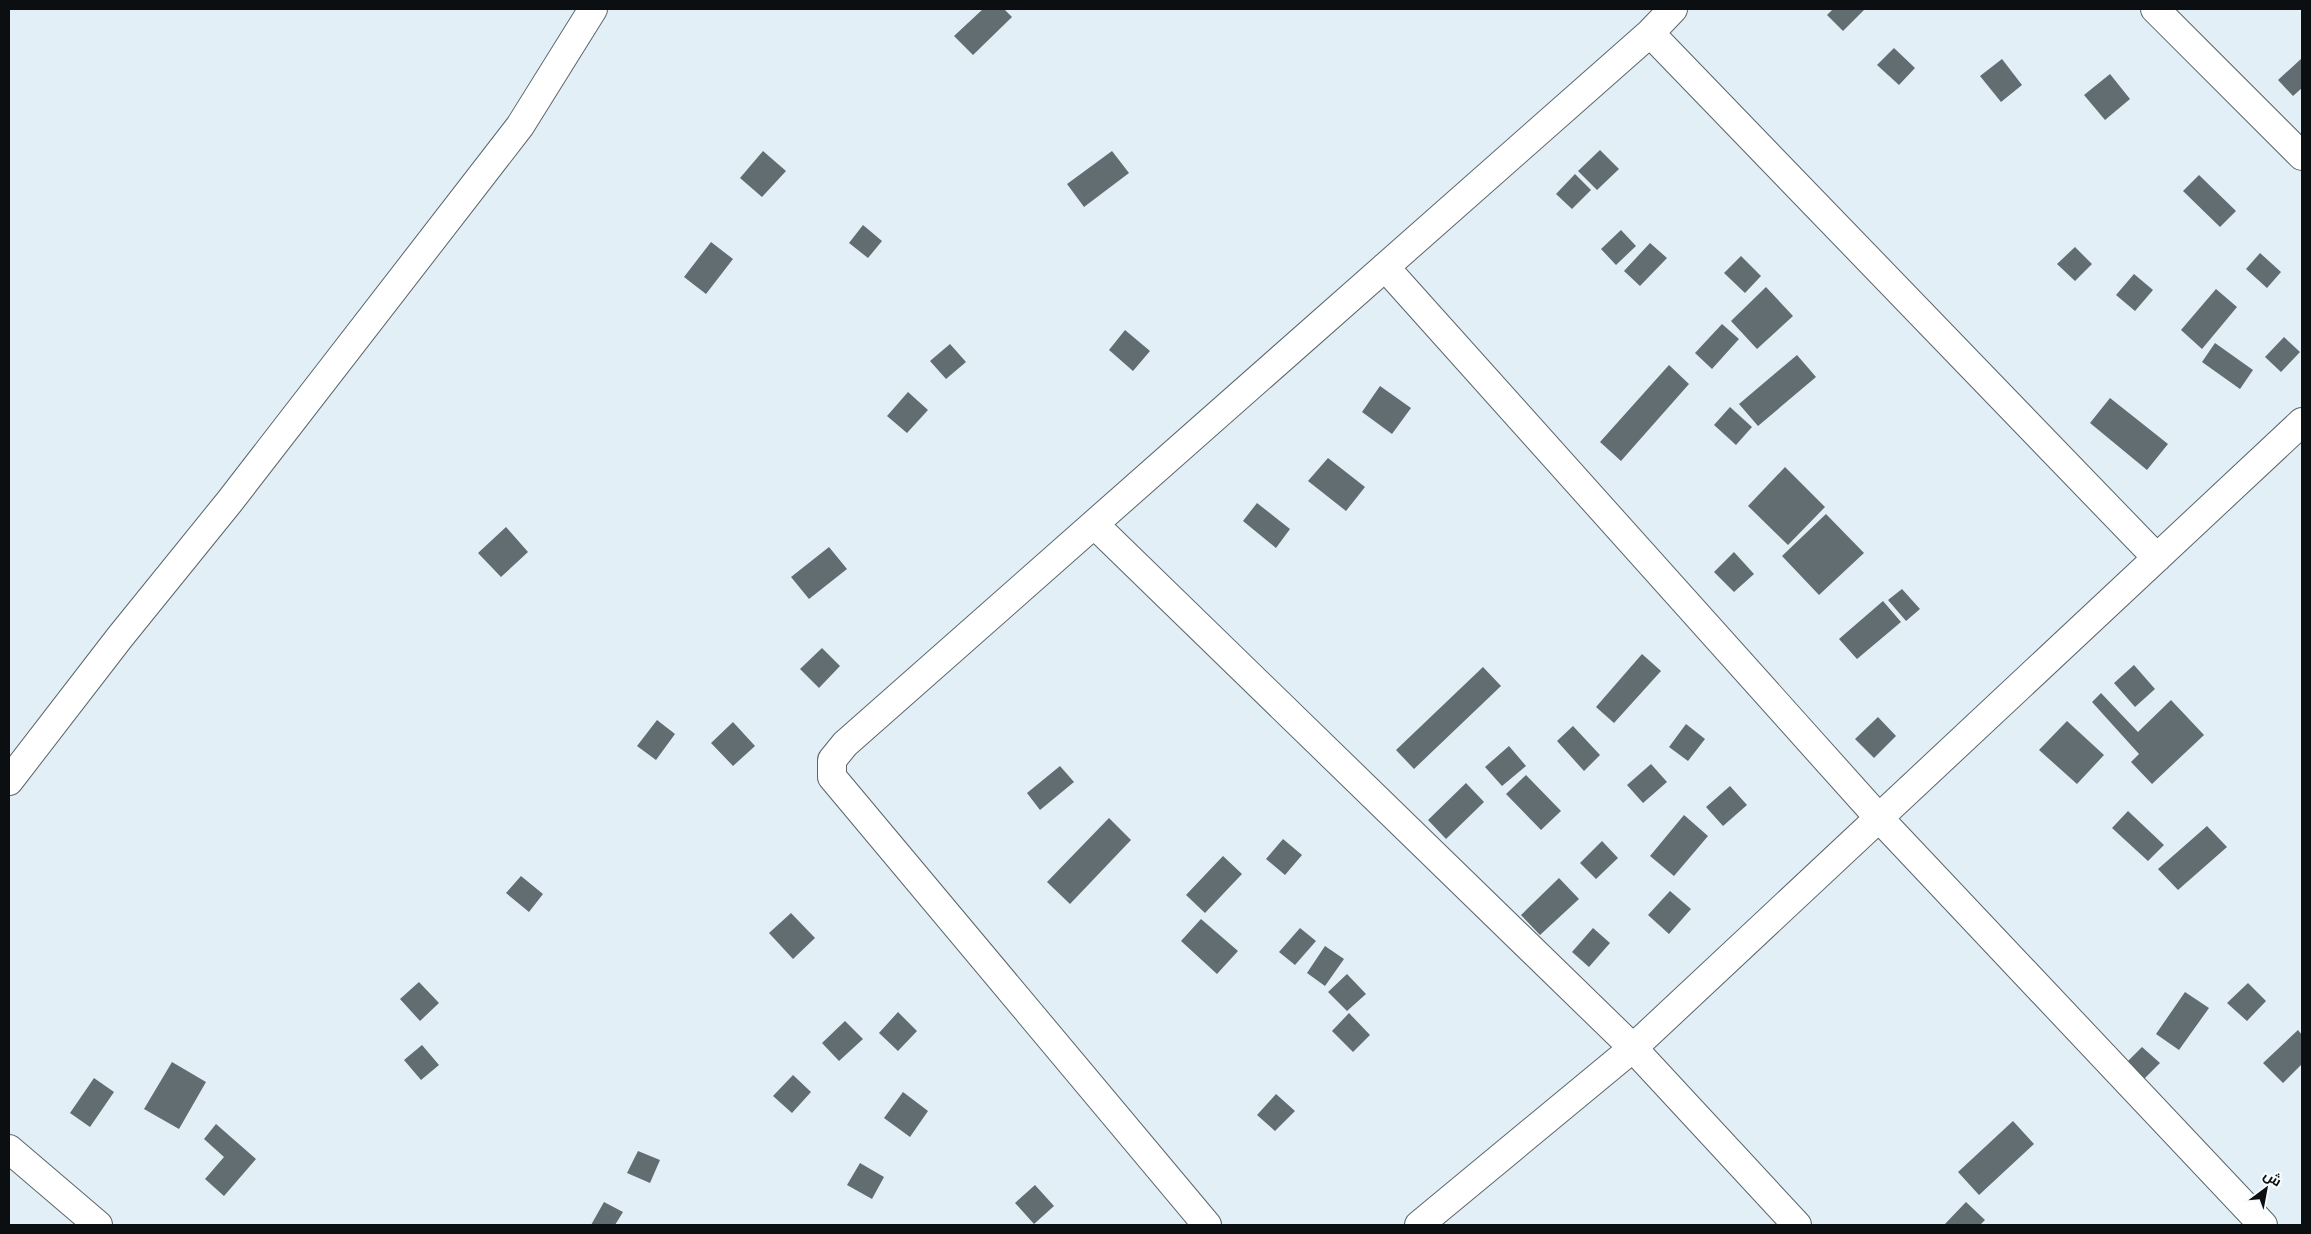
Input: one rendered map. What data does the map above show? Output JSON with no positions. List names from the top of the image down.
{
  "north": "top right"
}
